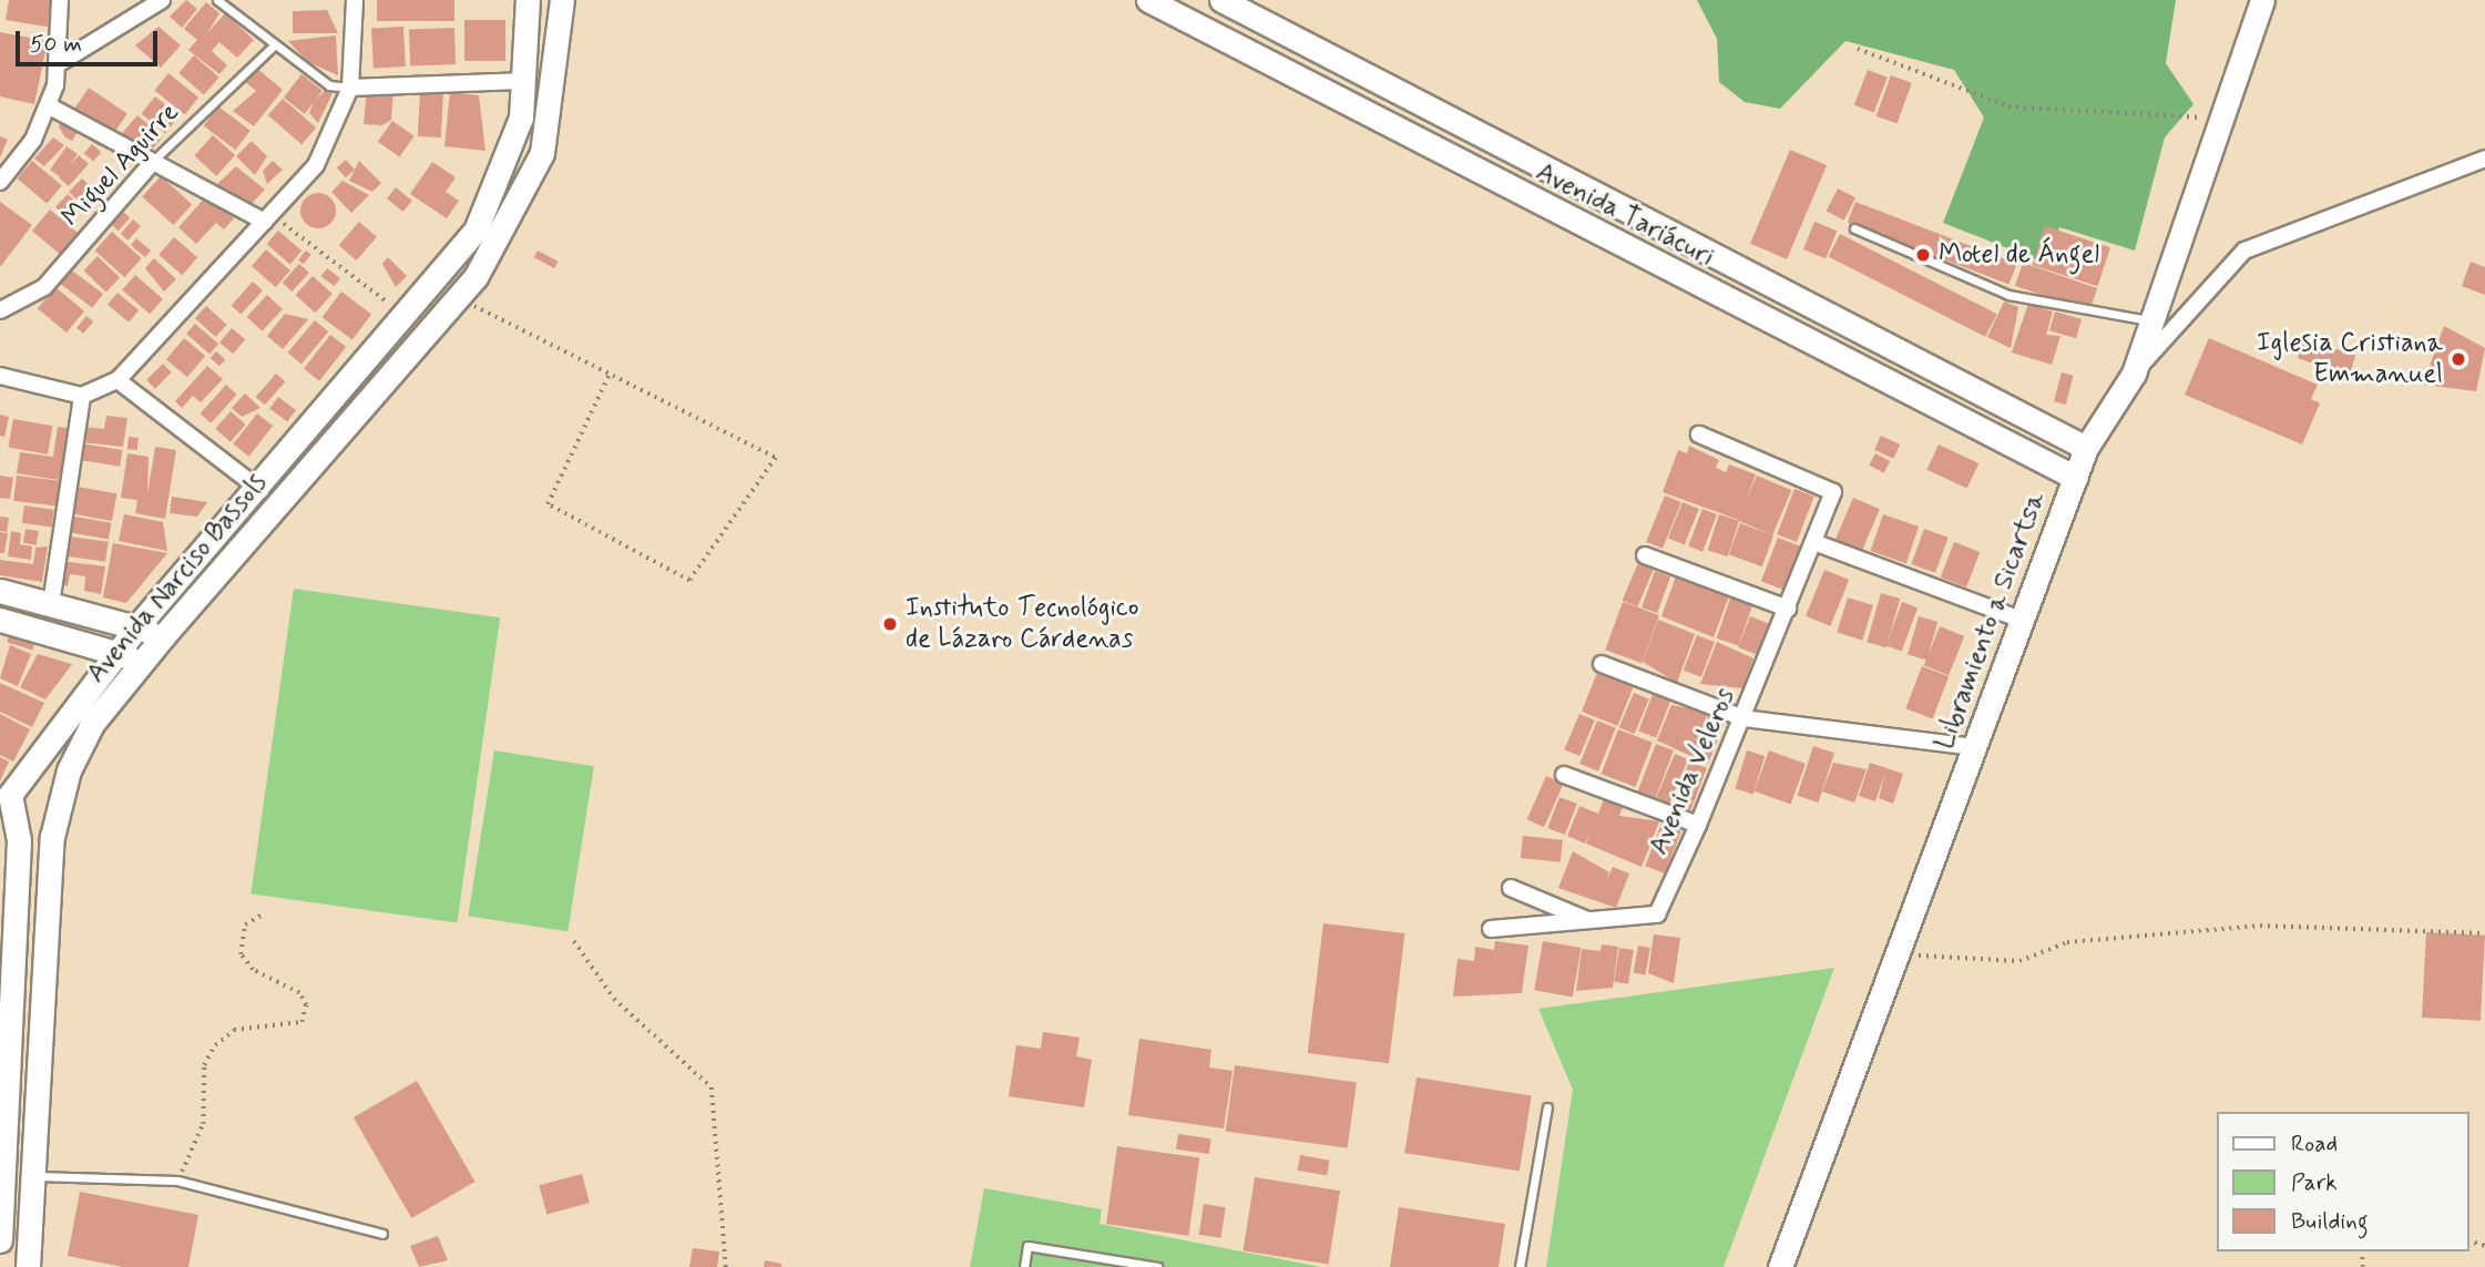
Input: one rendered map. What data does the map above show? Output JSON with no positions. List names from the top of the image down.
{
  "streets": {
    "street": [
      "Miguel Aguirre",
      "Avenida Tariácuri",
      "Avenida Narciso Bassols",
      "Libramiento a Sicartsa",
      "Avenida Veleros"
    ]
  },
  "crossings": [
    ["Avenida Tariácuri", "Libramiento a Sicartsa"]
  ],
  "places": ["Motel de Ángel", "Iglesia Cristiana Emmanuel", "Instituto Tecnológico de Lázaro Cárdenas"],
  "legend": ["Road", "Park", "Building"],
  "scale_bar": "50 m"
}
